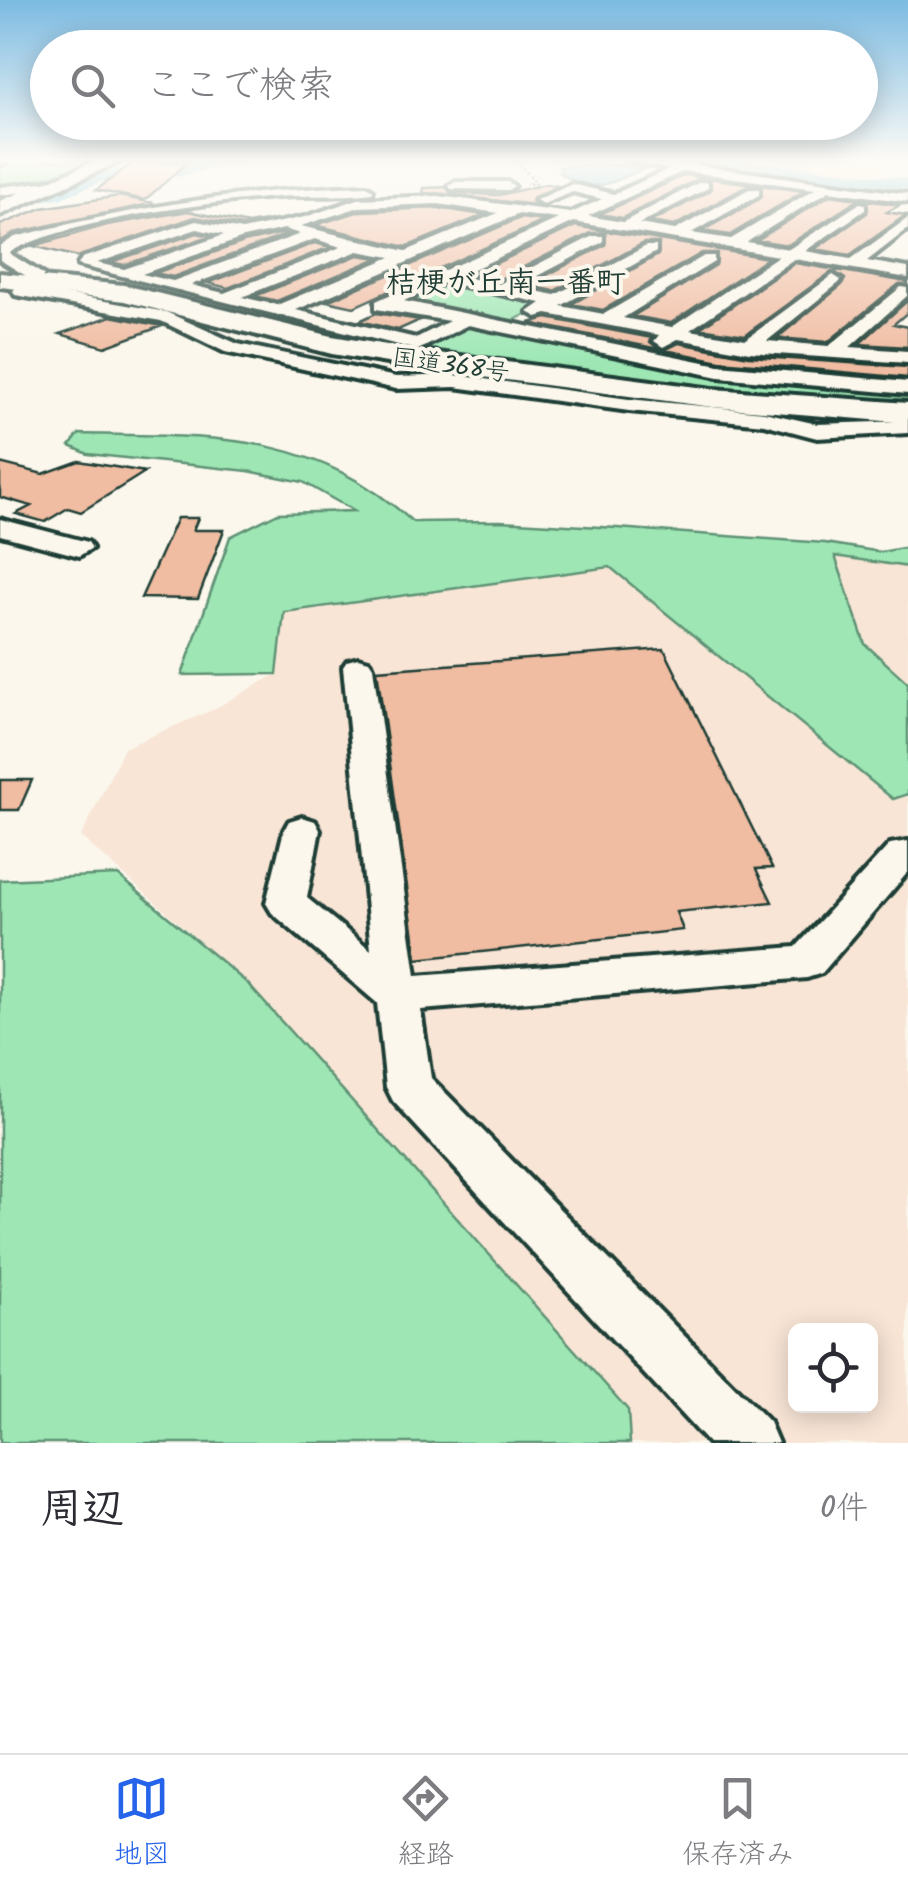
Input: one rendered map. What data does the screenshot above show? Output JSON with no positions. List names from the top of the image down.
{
  "streets": {
    "highway": ["国道368号"]
  },
  "districts": ["桔梗が丘南一番町"],
  "page": {
    "search": "ここで検索",
    "heading": ["周辺", "0件"],
    "nav": ["地図", "経路", "保存済み"]
  }
}
